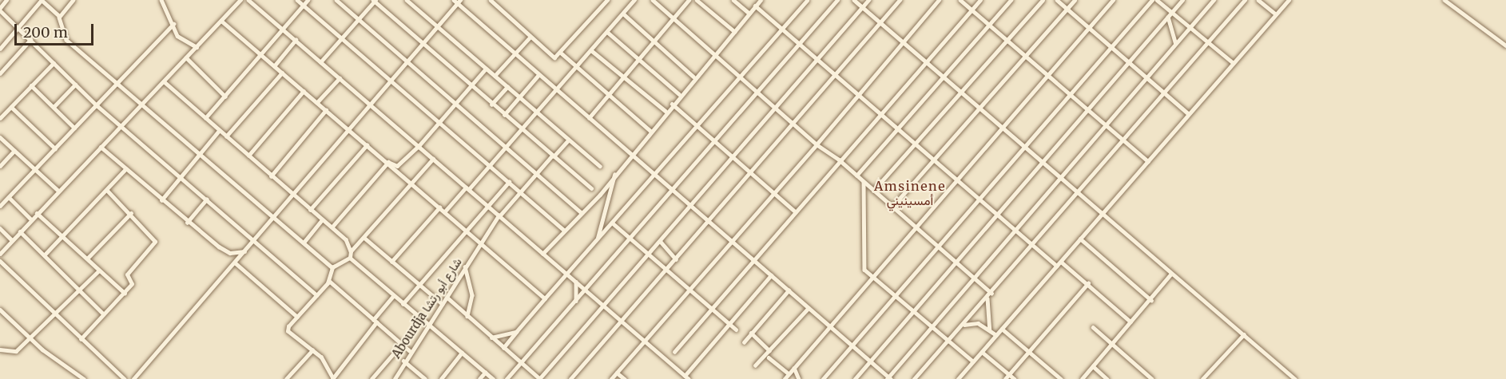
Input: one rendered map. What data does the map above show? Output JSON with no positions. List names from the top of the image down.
{
  "streets": {
    "street": ["Abourdja شارع أبو رتشا"]
  },
  "districts": ["Amsinene أمسينيني"],
  "scale_bar": "200 m"
}
